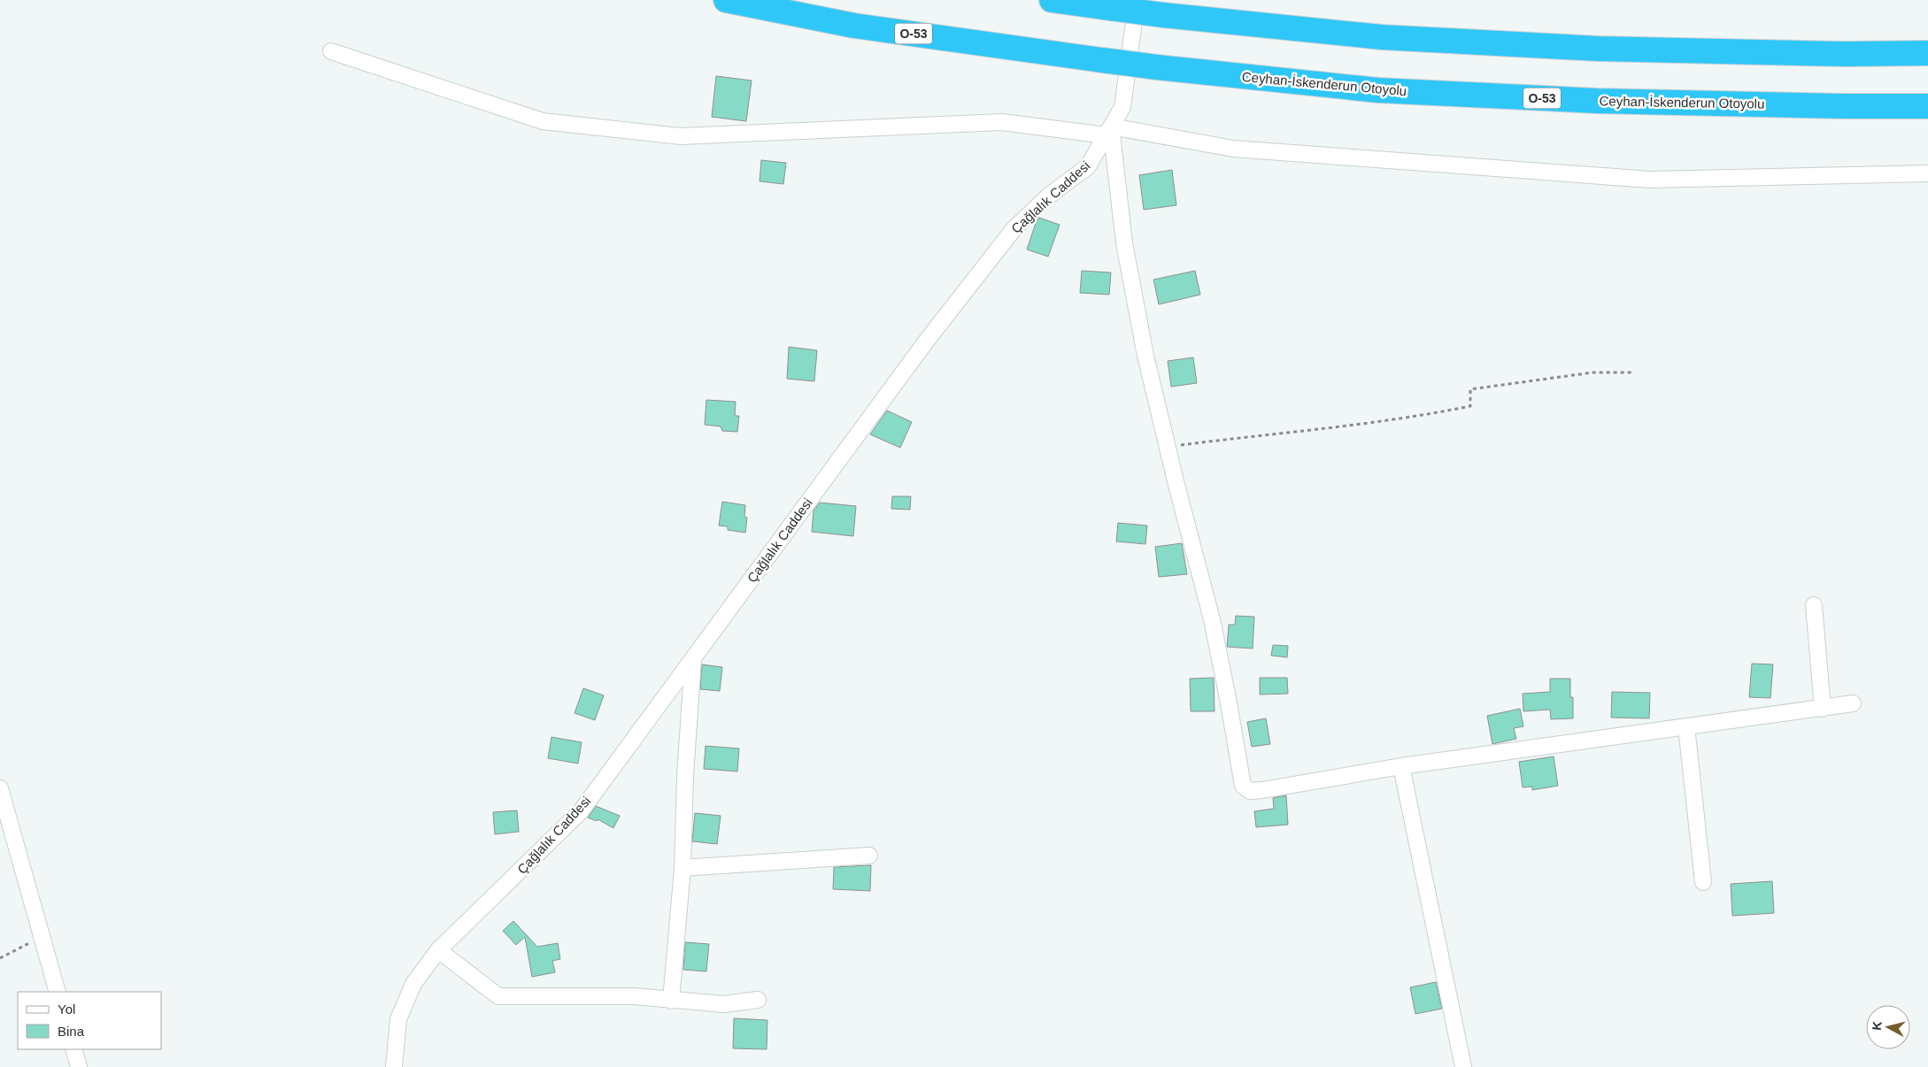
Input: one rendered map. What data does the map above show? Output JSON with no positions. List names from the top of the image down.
{
  "streets": {
    "highway": ["O-53", "Ceyhan-İskenderun Otoyolu"],
    "street": ["Çağlalık Caddesi"]
  },
  "legend": ["Yol", "Bina"],
  "north": "left"
}
